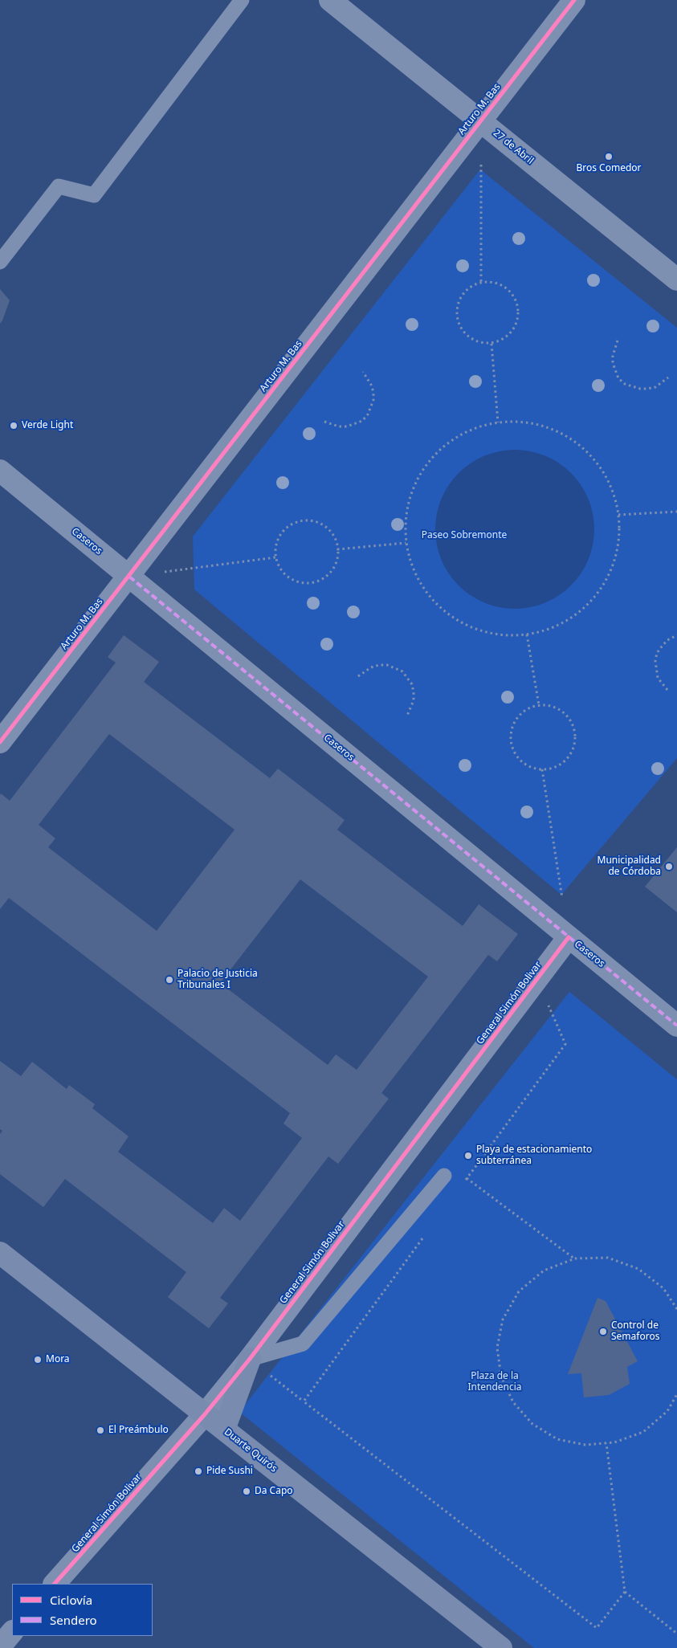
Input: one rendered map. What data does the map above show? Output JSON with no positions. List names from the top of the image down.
{
  "streets": {
    "main road": ["Duarte Quirós"],
    "street": [
      "Arturo M. Bas",
      "27 de Abril",
      "Caseros",
      "General Simón Bolivar"
    ]
  },
  "crossings": [
    ["Arturo M. Bas", "27 de Abril"],
    ["Arturo M. Bas", "Caseros"],
    ["Caseros", "General Simón Bolivar"],
    ["General Simón Bolivar", "Duarte Quirós"]
  ],
  "parks": ["Paseo Sobremonte", "Plaza de la Intendencia"],
  "places": [
    "Bros Comedor",
    "Verde Light",
    "Municipalidad de Córdoba",
    "Palacio de Justicia Tribunales I",
    "Playa de estacionamiento subterránea",
    "Control de Semaforos",
    "Mora",
    "El Preámbulo",
    "Pide Sushi",
    "Da Capo"
  ],
  "legend": ["Ciclovía", "Sendero"]
}
